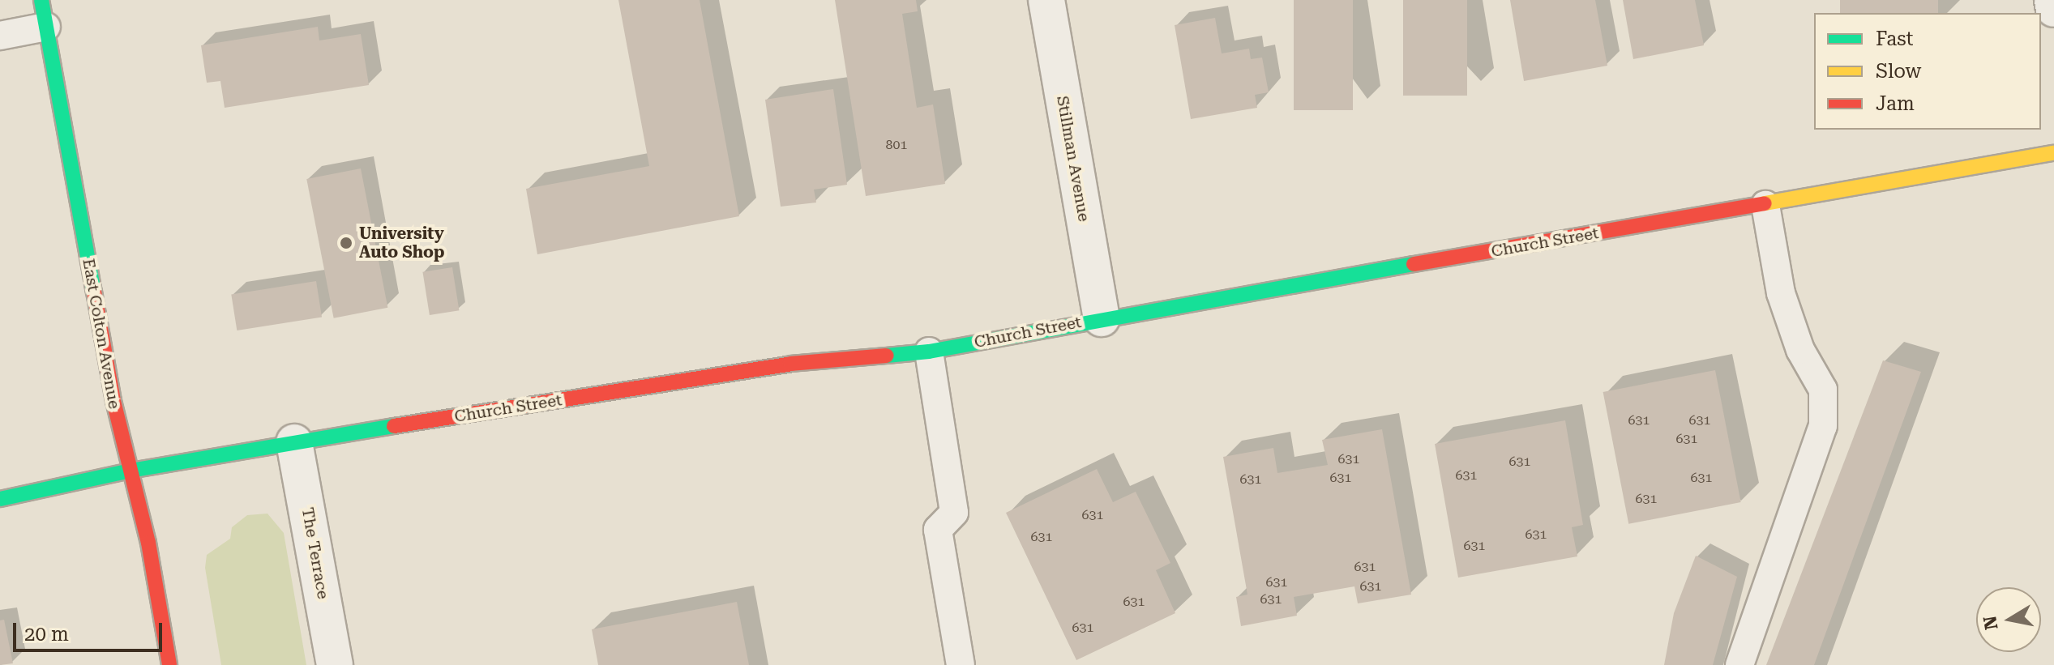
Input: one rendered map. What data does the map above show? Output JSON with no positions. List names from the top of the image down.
{
  "streets": {
    "street": [
      "Stillman Avenue",
      "Church Street",
      "East Colton Avenue",
      "The Terrace"
    ]
  },
  "crossings": [
    ["Stillman Avenue", "Church Street"],
    ["Church Street", "East Colton Avenue"],
    ["Church Street", "The Terrace"]
  ],
  "places": ["University Auto Shop"],
  "house_numbers": [
    "801",
    "631",
    "631",
    "631",
    "631",
    "631",
    "631",
    "631",
    "631",
    "631",
    "631",
    "631",
    "631",
    "631",
    "631",
    "631",
    "631",
    "631",
    "631",
    "631",
    "631"
  ],
  "legend": ["Fast", "Slow", "Jam"],
  "scale_bar": "20 m",
  "north": "left"
}
